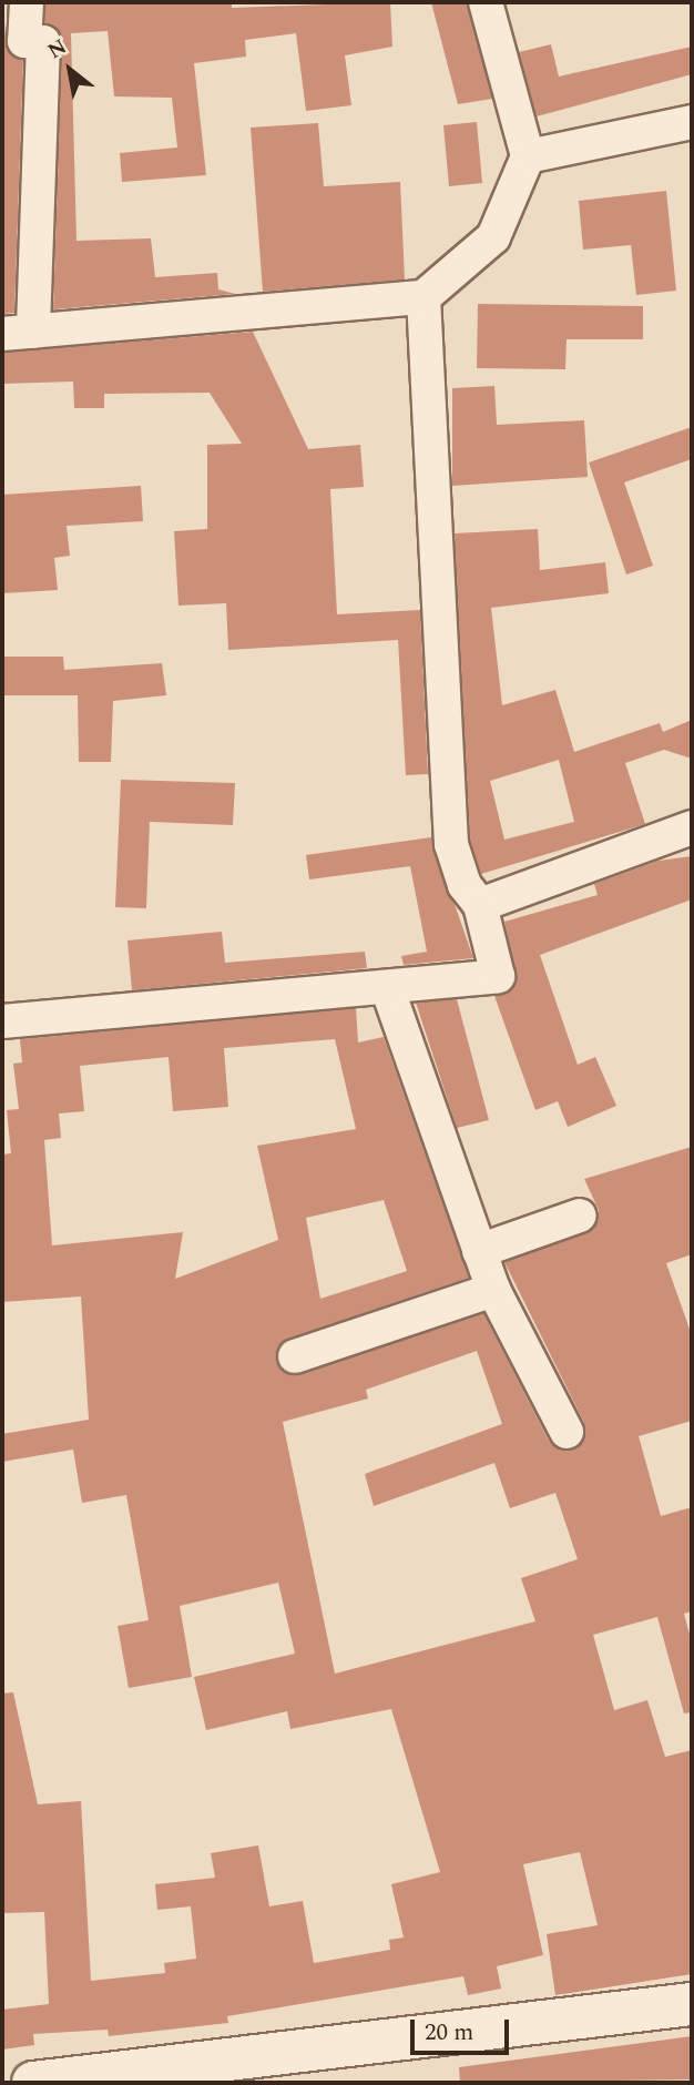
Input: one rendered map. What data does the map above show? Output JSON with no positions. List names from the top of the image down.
{
  "scale_bar": "20 m",
  "north": "top left"
}
